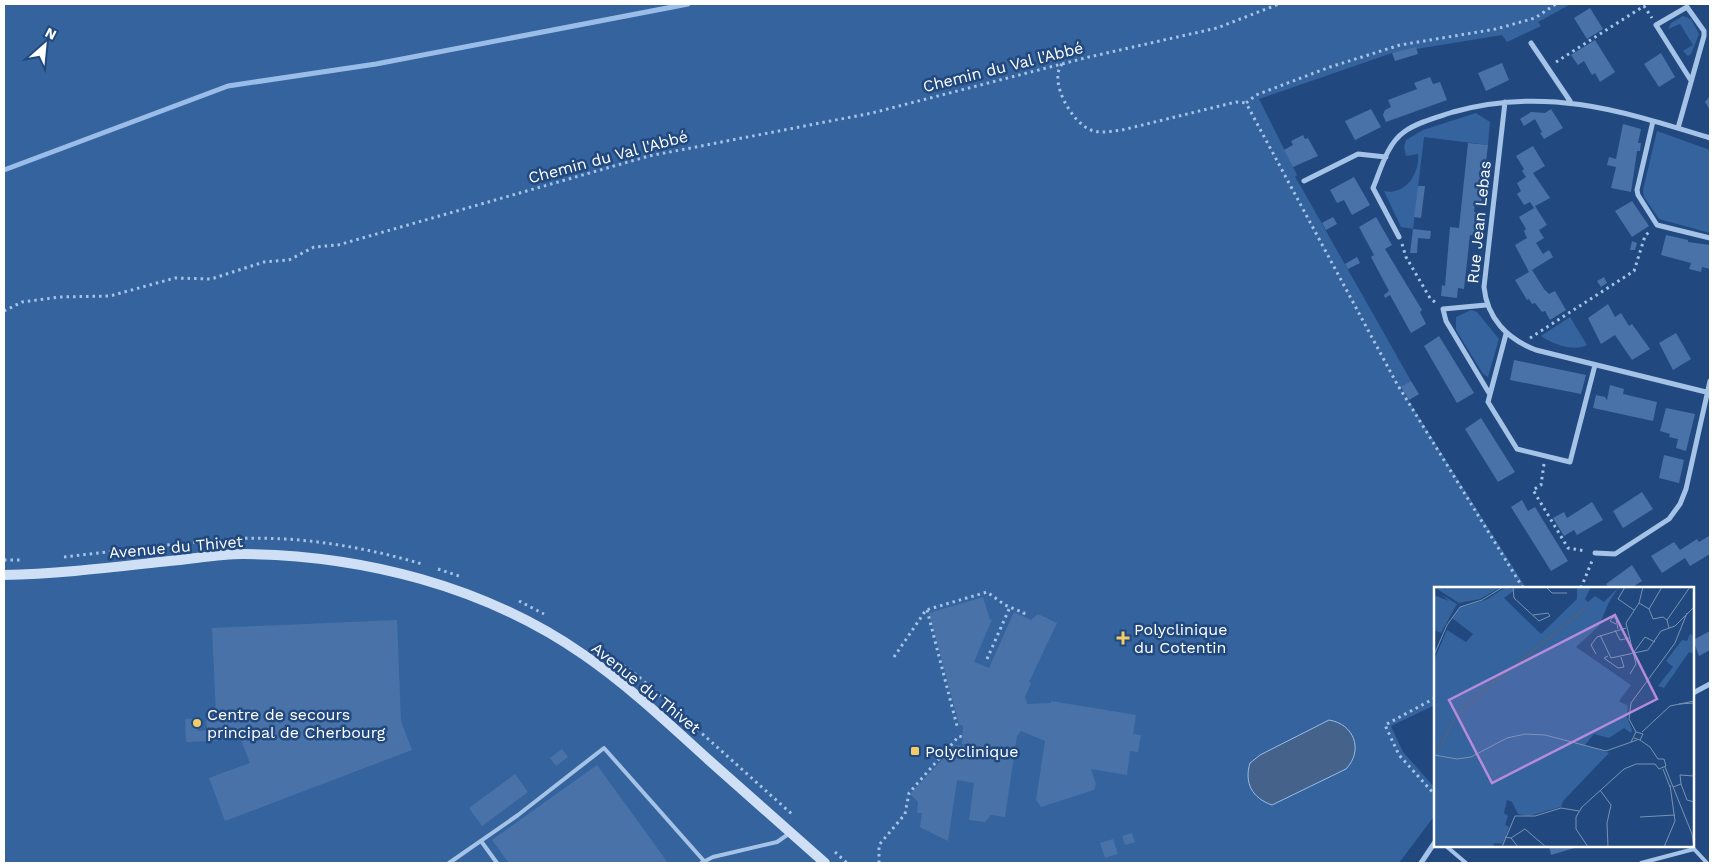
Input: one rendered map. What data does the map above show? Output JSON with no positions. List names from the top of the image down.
{
  "streets": {
    "main road": ["Avenue du Thivet"],
    "street": ["Rue Jean Lebas"],
    "path": ["Chemin du Val l'Abbé"]
  },
  "places": {
    "health": ["Polyclinique du Cotentin"],
    "other": ["Centre de secours principal de Cherbourg"],
    "transit": ["Polyclinique"]
  },
  "north": "top right"
}
